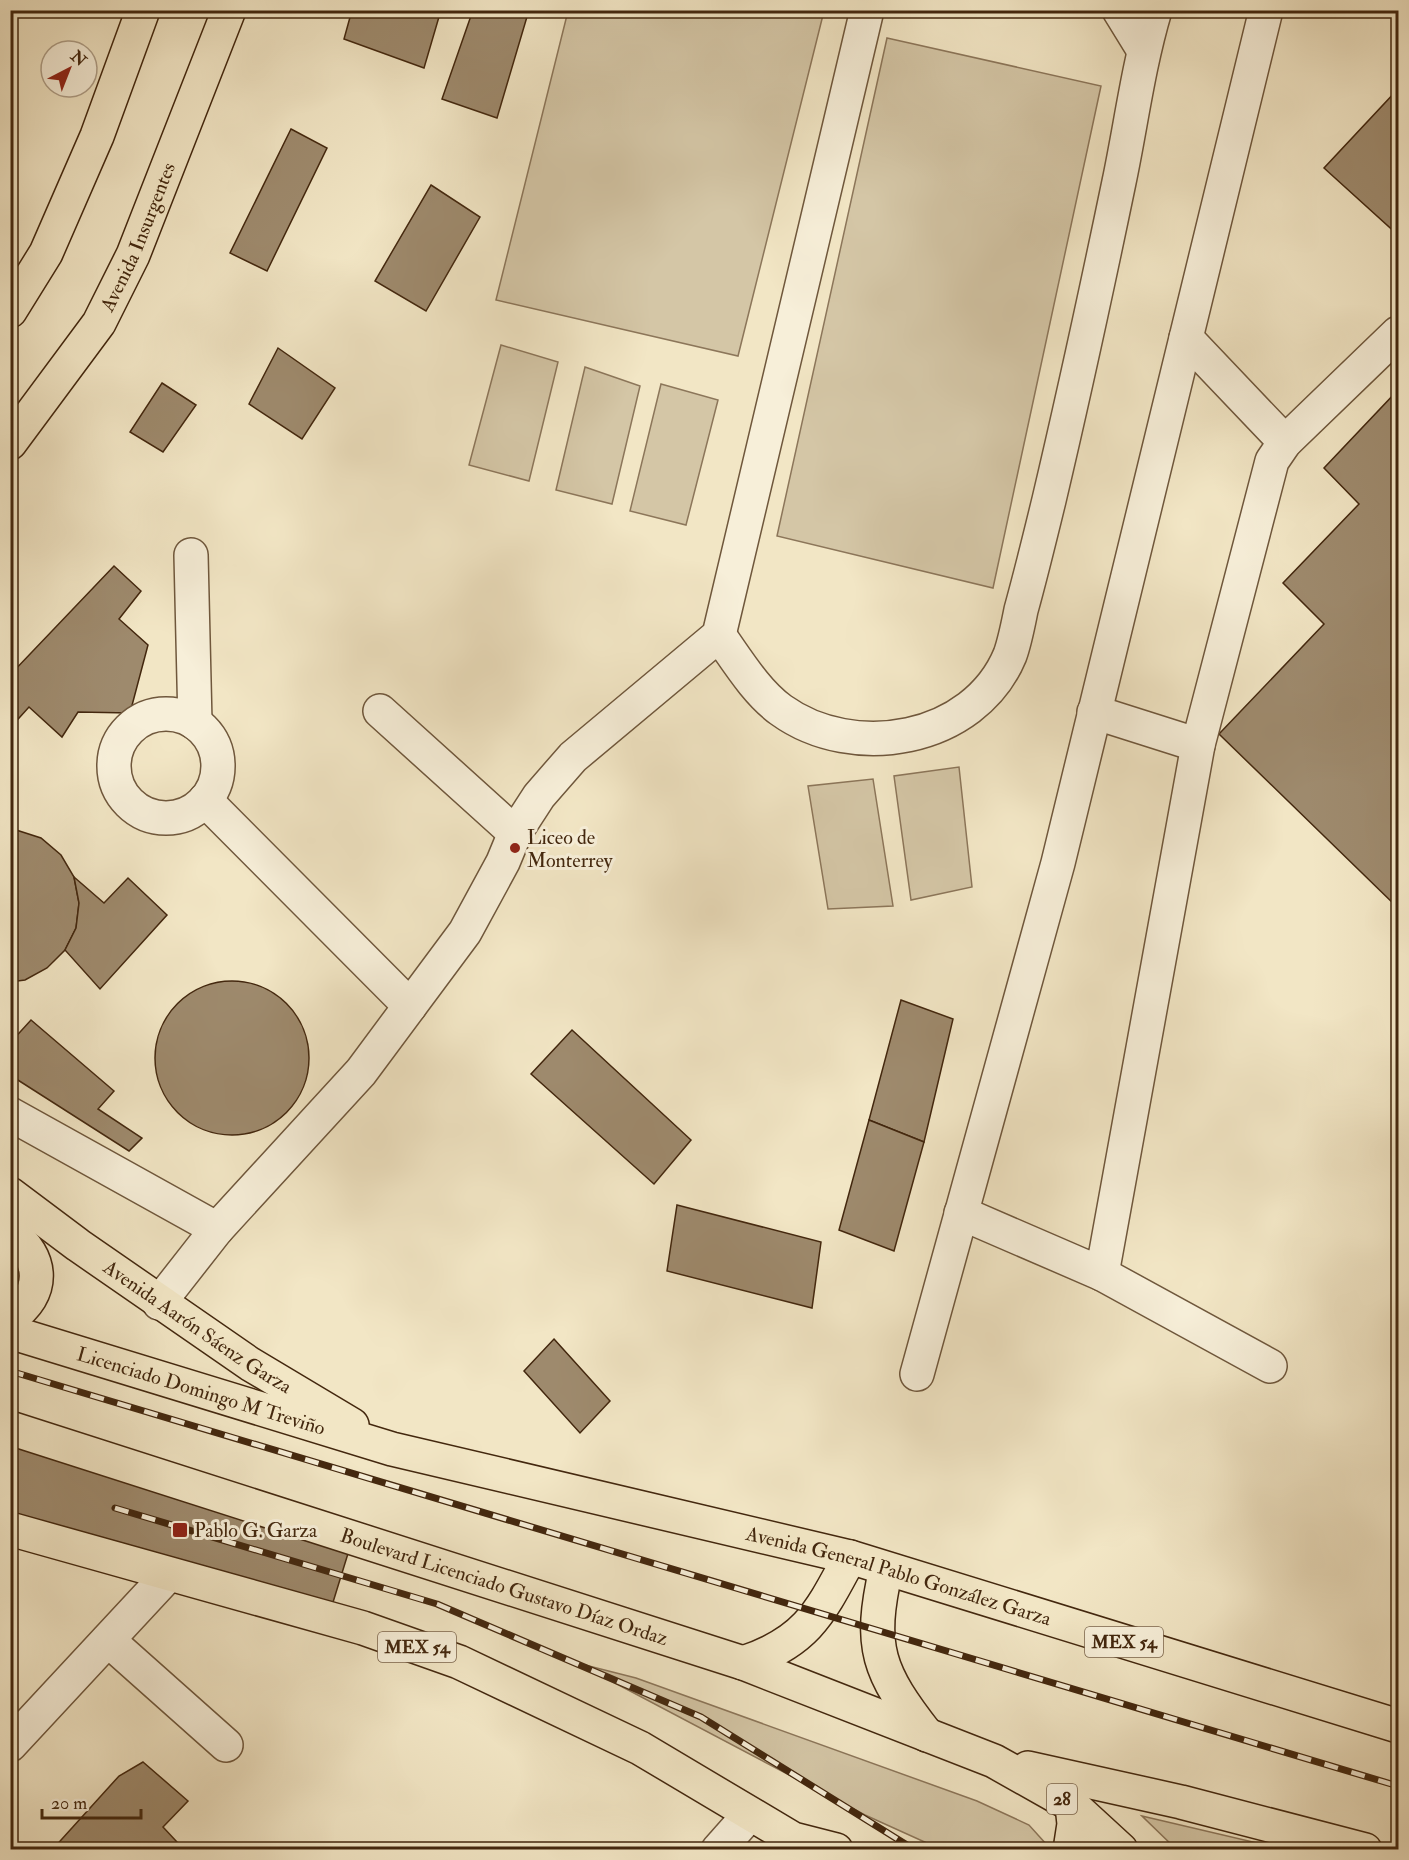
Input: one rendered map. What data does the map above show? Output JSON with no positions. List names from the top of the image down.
{
  "streets": {
    "main road": [
      "Avenida Insurgentes",
      "Avenida Aarón Sáenz Garza",
      "Licenciado Domingo M Treviño",
      "Avenida General Pablo González Garza",
      "Boulevard Licenciado Gustavo Díaz Ordaz",
      "MEX 54",
      "28"
    ]
  },
  "crossings": [
    ["Avenida Aarón Sáenz Garza", "Licenciado Domingo M Treviño"],
    ["Avenida Aarón Sáenz Garza", "Avenida General Pablo González Garza"],
    ["Licenciado Domingo M Treviño", "Avenida General Pablo González Garza"],
    ["Boulevard Licenciado Gustavo Díaz Ordaz", "28"]
  ],
  "places": {
    "other": ["Liceo de Monterrey"],
    "transit": ["Pablo G. Garza"]
  },
  "scale_bar": "20 m",
  "north": "top right"
}
